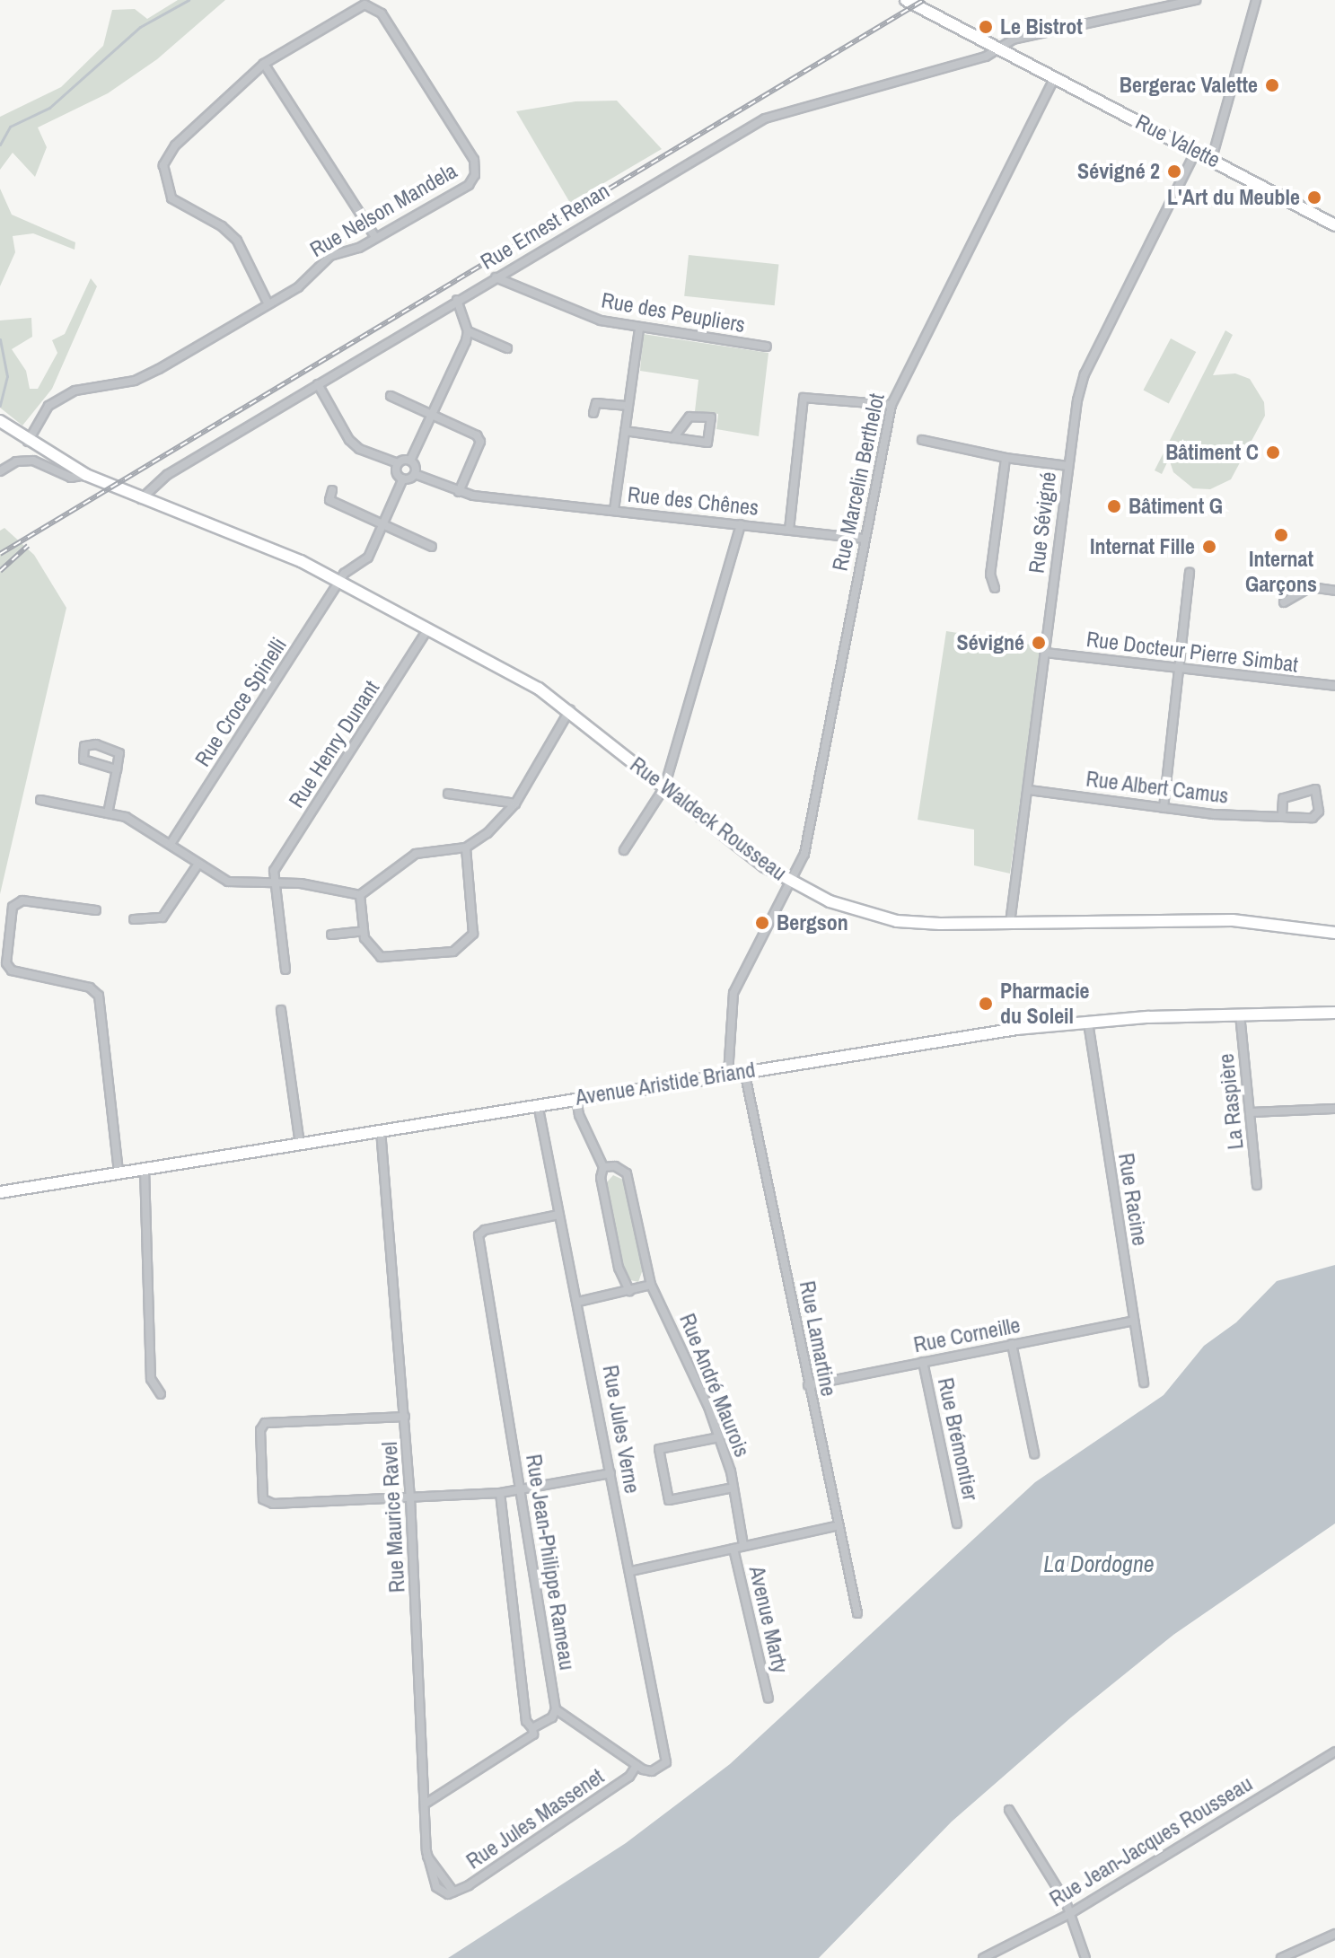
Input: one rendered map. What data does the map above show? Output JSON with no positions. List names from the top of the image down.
{
  "streets": {
    "main road": ["Rue Valette", "Rue Waldeck Rousseau", "Avenue Aristide Briand"],
    "street": [
      "Rue Nelson Mandela",
      "Rue Ernest Renan",
      "Rue des Peupliers",
      "Rue Marcelin Berthelot",
      "Rue des Chênes",
      "Rue Sévigné",
      "Rue Docteur Pierre Simbat",
      "Rue Croce Spinelli",
      "Rue Henry Dunant",
      "Rue Albert Camus",
      "La Raspière",
      "Rue Racine",
      "Rue Corneille",
      "Rue Lamartine",
      "Rue André Maurois",
      "Rue Jules Verne",
      "Rue Brémontier",
      "Rue Maurice Ravel",
      "Rue Jean-Philippe Rameau",
      "Avenue Marty",
      "Rue Jules Massenet",
      "Rue Jean-Jacques Rousseau"
    ]
  },
  "crossings": [
    ["Rue Valette", "Rue Ernest Renan"],
    ["Rue Valette", "Rue Marcelin Berthelot"],
    ["Rue Valette", "Rue Sévigné"],
    ["Rue Nelson Mandela", "Rue Waldeck Rousseau"],
    ["Rue Ernest Renan", "Rue des Peupliers"],
    ["Rue Ernest Renan", "Rue Waldeck Rousseau"],
    ["Rue Marcelin Berthelot", "Rue des Chênes"],
    ["Rue Marcelin Berthelot", "Rue Waldeck Rousseau"],
    ["Rue Marcelin Berthelot", "Avenue Aristide Briand"],
    ["Rue Sévigné", "Rue Docteur Pierre Simbat"],
    ["Rue Sévigné", "Rue Albert Camus"],
    ["Rue Sévigné", "Rue Waldeck Rousseau"],
    ["Rue Croce Spinelli", "Rue Waldeck Rousseau"],
    ["Rue Henry Dunant", "Rue Waldeck Rousseau"],
    ["Avenue Aristide Briand", "La Raspière"],
    ["Avenue Aristide Briand", "Rue Racine"],
    ["Avenue Aristide Briand", "Rue Lamartine"],
    ["Avenue Aristide Briand", "Rue Jules Verne"],
    ["Avenue Aristide Briand", "Rue Maurice Ravel"],
    ["Rue Racine", "Rue Corneille"],
    ["Rue Corneille", "Rue Lamartine"],
    ["Rue Corneille", "Rue Brémontier"],
    ["Rue Jules Verne", "Rue Jean-Philippe Rameau"],
    ["Rue Jules Verne", "Rue Jules Massenet"],
    ["Rue Maurice Ravel", "Rue Jules Massenet"]
  ],
  "water": ["La Dordogne"],
  "places": [
    "Le Bistrot",
    "Bergerac Valette",
    "Sévigné 2",
    "L'Art du Meuble",
    "Bâtiment C",
    "Bâtiment G",
    "Internat Garçons",
    "Internat Fille",
    "Sévigné",
    "Bergson",
    "Pharmacie du Soleil"
  ]
}
